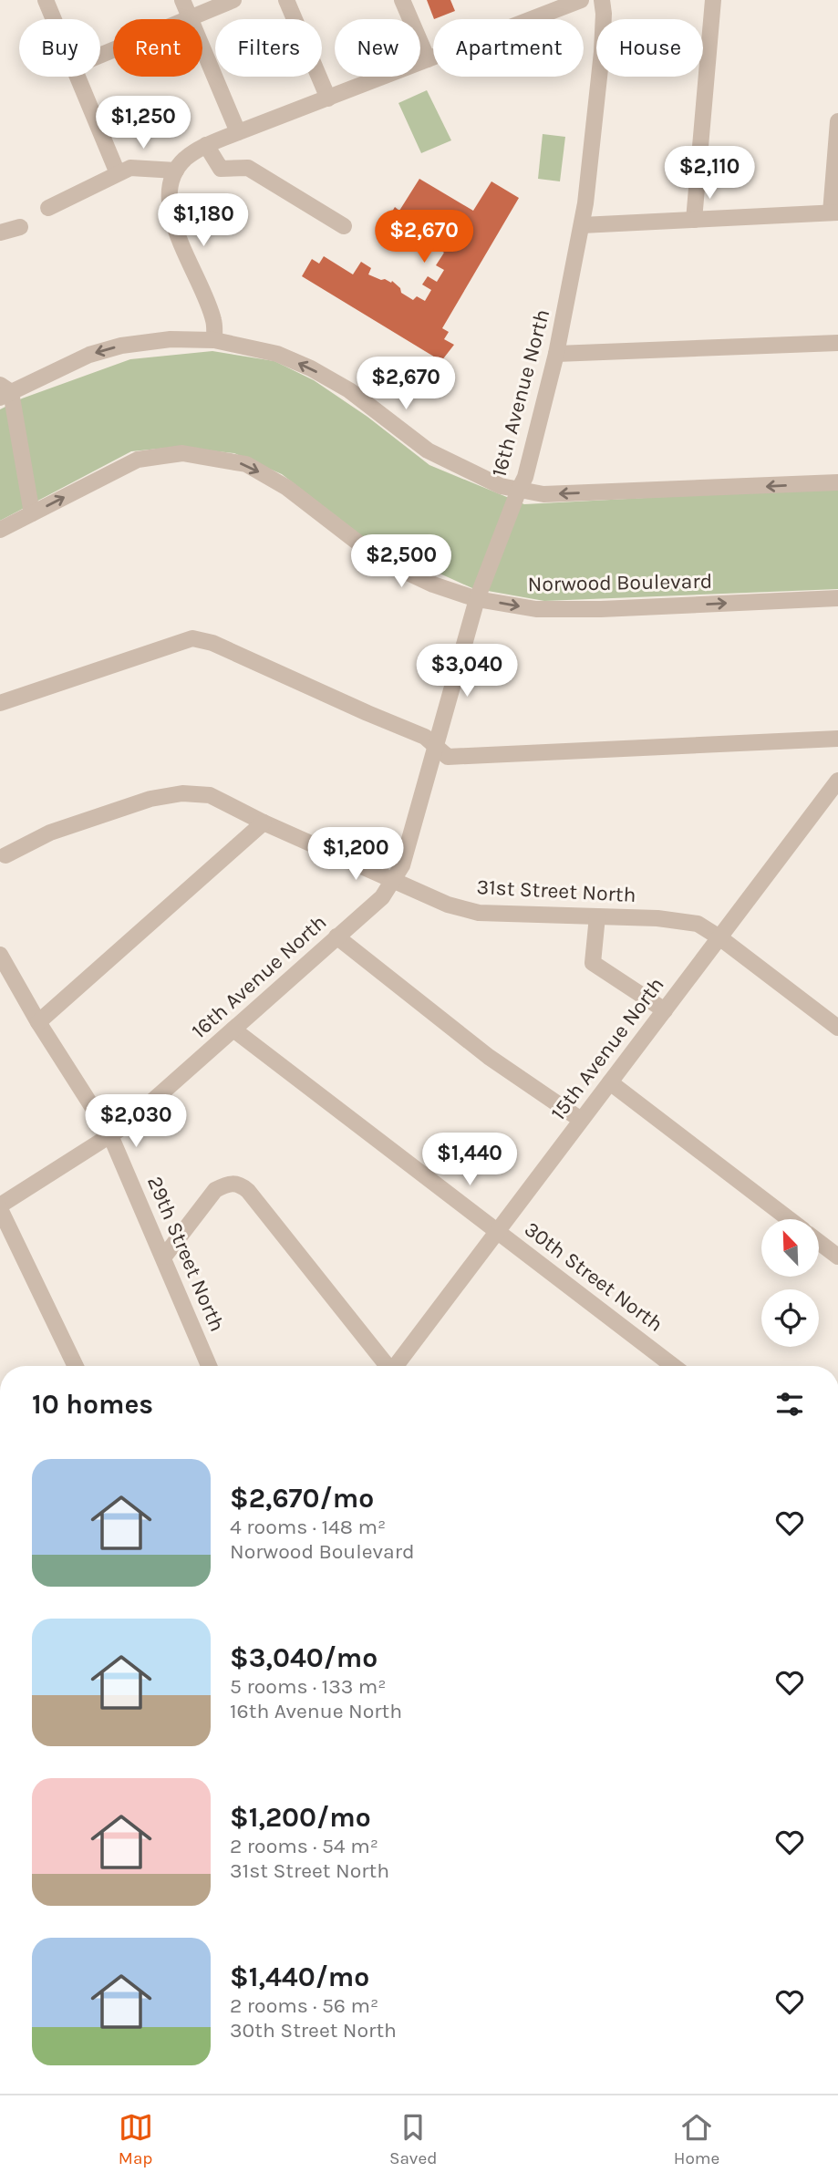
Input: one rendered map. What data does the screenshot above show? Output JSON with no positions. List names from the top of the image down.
{
  "streets": {
    "street": [
      "16th Avenue North",
      "Norwood Boulevard",
      "31st Street North",
      "15th Avenue North",
      "29th Street North",
      "30th Street North"
    ]
  },
  "crossings": [
    ["16th Avenue North", "Norwood Boulevard"],
    ["16th Avenue North", "31st Street North"],
    ["16th Avenue North", "29th Street North"],
    ["16th Avenue North", "30th Street North"],
    ["31st Street North", "15th Avenue North"],
    ["15th Avenue North", "30th Street North"]
  ],
  "north": "top left",
  "page": {
    "chip": [
      "Buy",
      "Rent",
      "Filters",
      "New",
      "Apartment",
      "House"
    ],
    "price": [
      "$1,250",
      "$2,110",
      "$1,180",
      "$2,670",
      "$2,670",
      "$2,500",
      "$3,040",
      "$1,200",
      "$2,030",
      "$1,440"
    ],
    "heading": "10 homes",
    "list": [
      {
        "name": "$2,670/mo",
        "note": "4 rooms · 148 m² · Norwood Boulevard"
      },
      {
        "name": "$3,040/mo",
        "note": "5 rooms · 133 m² · 16th Avenue North"
      },
      {
        "name": "$1,200/mo",
        "note": "2 rooms · 54 m² · 31st Street North"
      },
      {
        "name": "$1,440/mo",
        "note": "2 rooms · 56 m² · 30th Street North"
      }
    ],
    "tabs": ["Map", "Saved", "Home"]
  }
}
